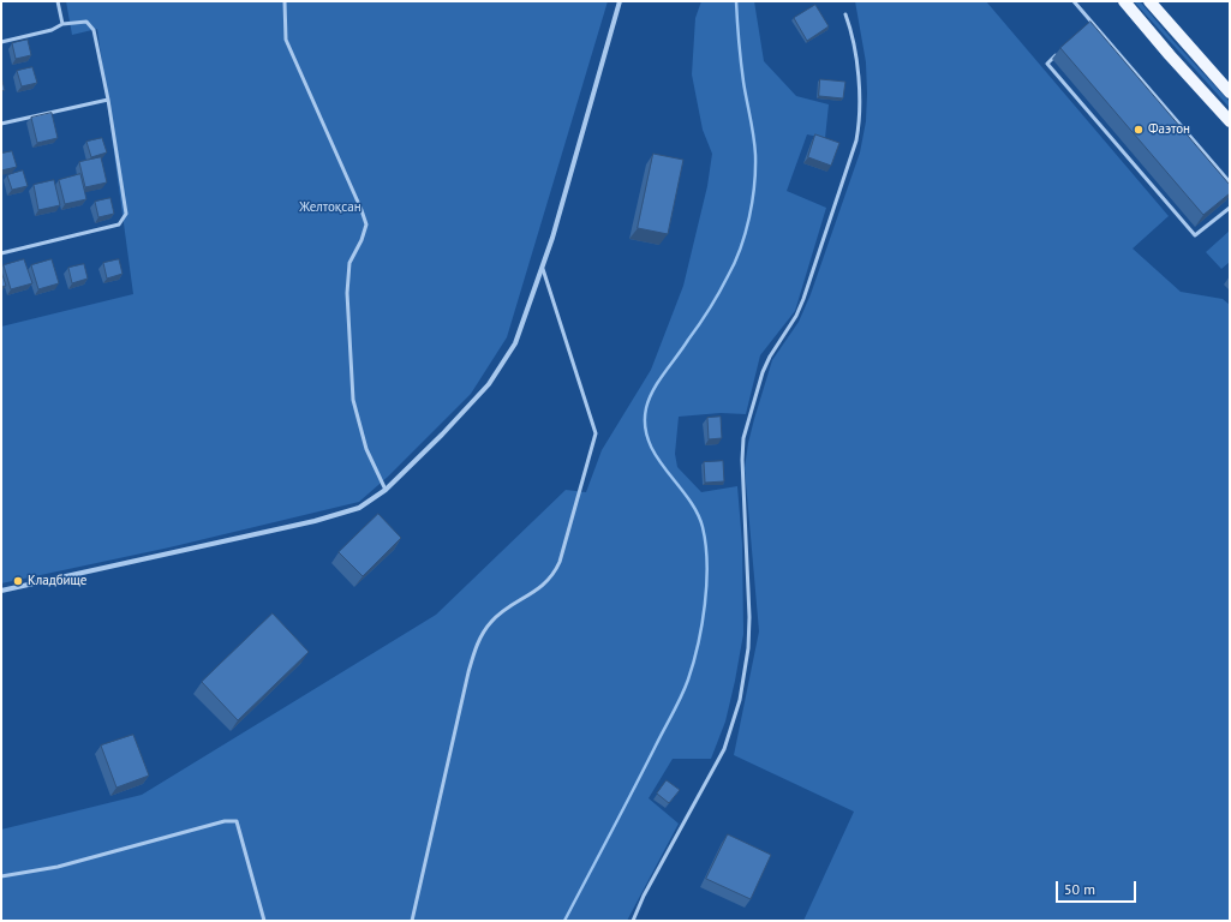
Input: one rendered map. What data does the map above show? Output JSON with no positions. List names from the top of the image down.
{
  "parks": ["Желтоқсан"],
  "places": ["Фаэтон", "Кладбище"],
  "scale_bar": "50 m"
}
